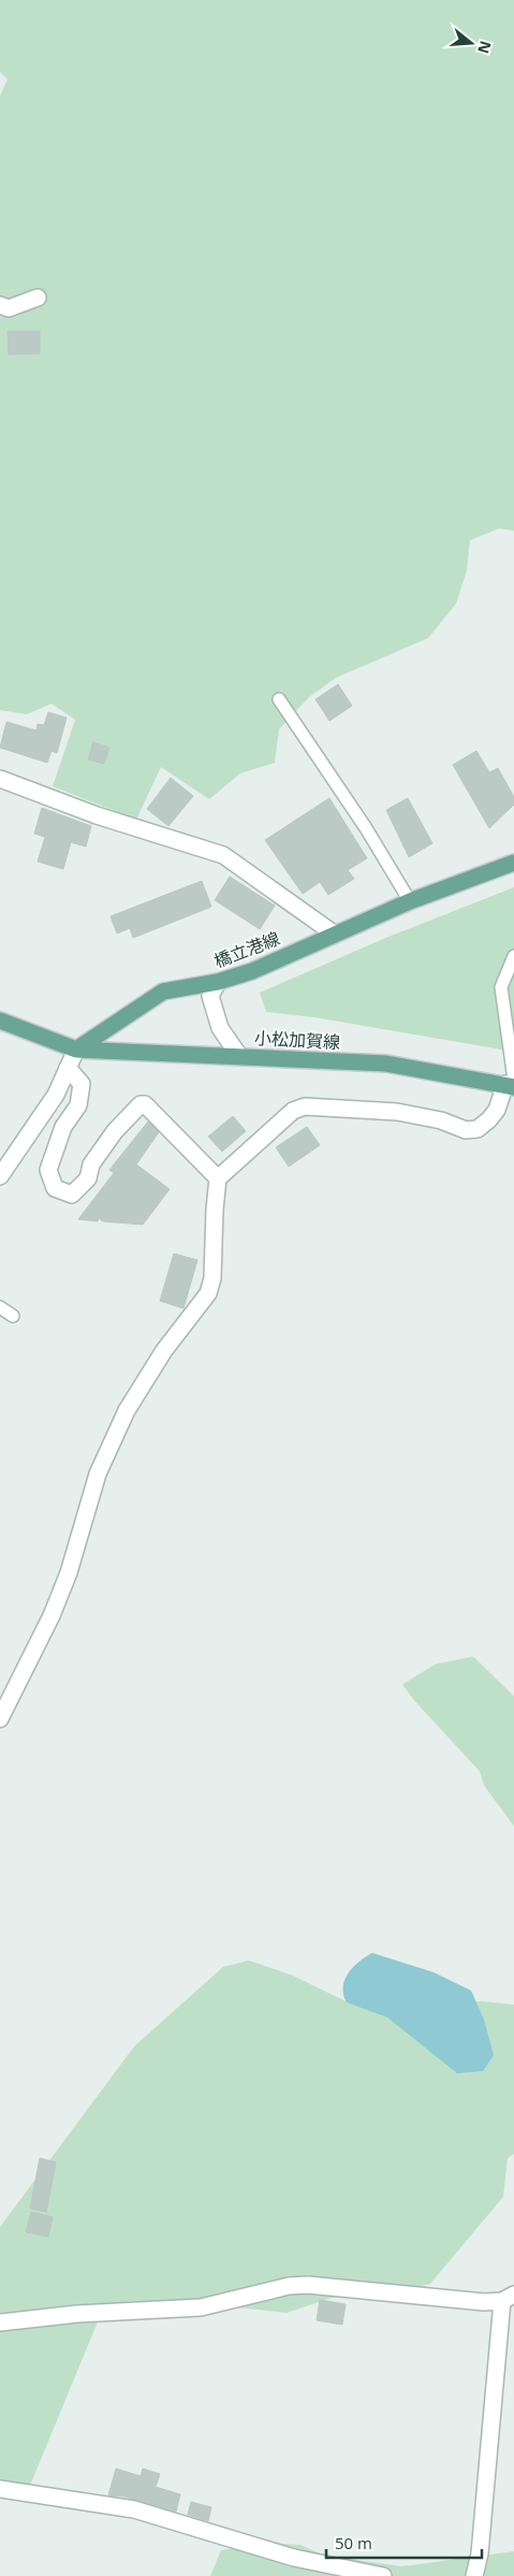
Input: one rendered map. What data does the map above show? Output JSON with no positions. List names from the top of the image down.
{
  "streets": {
    "main road": ["橋立港線", "小松加賀線"]
  },
  "crossings": [
    ["橋立港線", "小松加賀線"]
  ],
  "scale_bar": "50 m",
  "north": "right"
}
